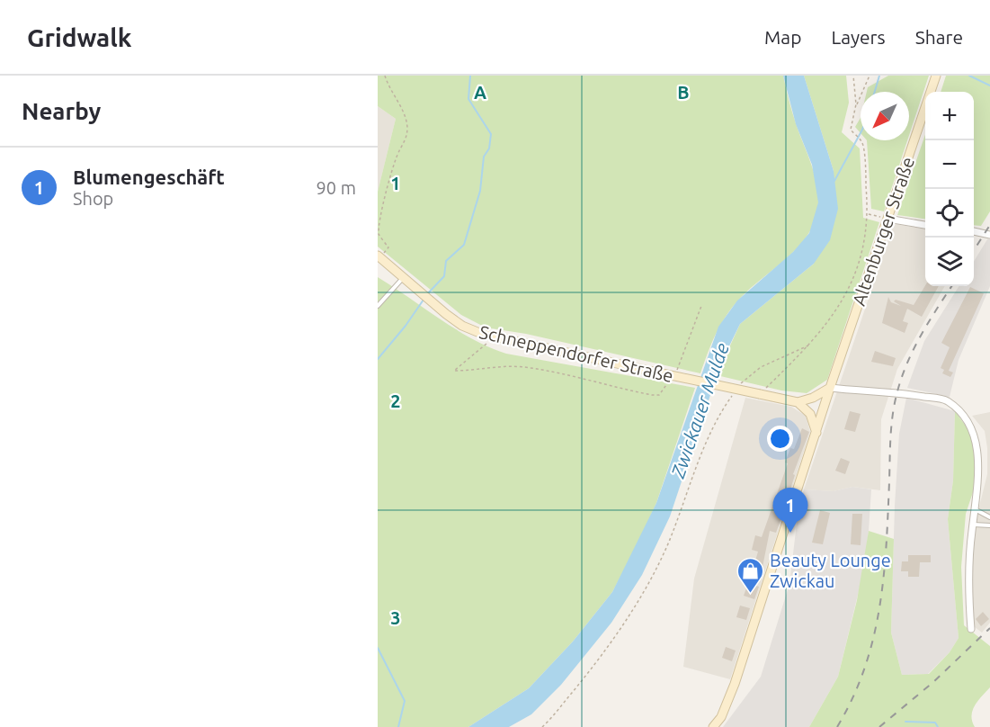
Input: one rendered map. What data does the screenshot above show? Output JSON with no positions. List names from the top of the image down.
{
  "streets": {
    "street": ["Altenburger Straße", "Schneppendorfer Straße"]
  },
  "water": ["Zwickauer Mulde"],
  "places": {
    "shop": ["Beauty Lounge Zwickau"]
  },
  "north": "bottom left",
  "page": {
    "header": "Gridwalk",
    "nav": ["Map", "Layers", "Share"],
    "heading": "Nearby",
    "map_buttons": ["+", "−"],
    "list": [
      {
        "mark": "1",
        "name": "Blumengeschäft",
        "note": "Shop",
        "value": "90 m"
      }
    ],
    "pins": "1"
  },
  "grid": {
    "columns": ["A", "B"],
    "rows": ["1", "2", "3"]
  }
}
